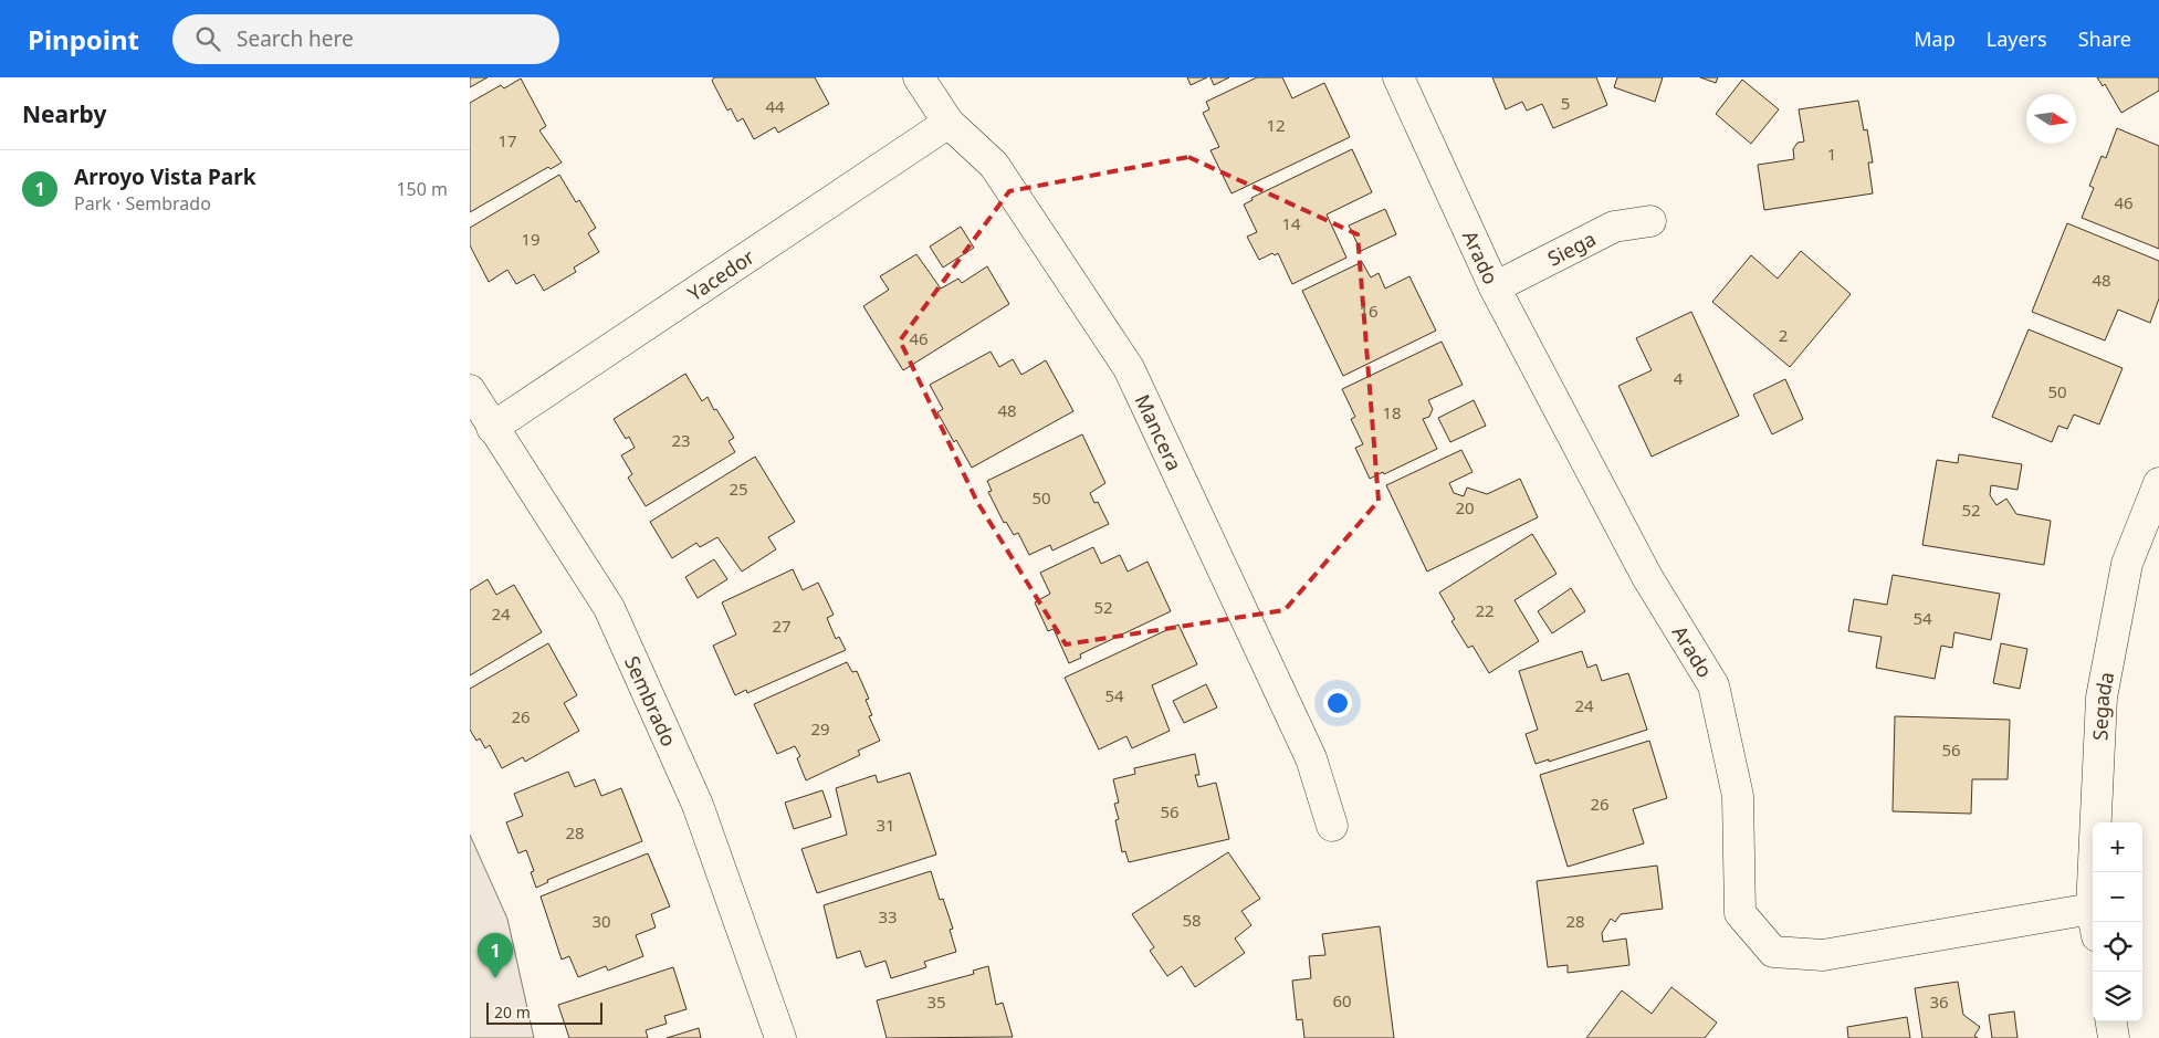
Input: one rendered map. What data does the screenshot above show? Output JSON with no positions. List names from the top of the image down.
{
  "streets": {
    "street": [
      "Siega",
      "Arado",
      "Yacedor",
      "Mancera",
      "Sembrado",
      "Segada"
    ]
  },
  "crossings": [
    ["Siega", "Arado"],
    ["Yacedor", "Mancera"],
    ["Yacedor", "Sembrado"]
  ],
  "house_numbers": [
    "5",
    "44",
    "12",
    "17",
    "1",
    "46",
    "14",
    "19",
    "48",
    "16",
    "2",
    "46",
    "4",
    "50",
    "48",
    "18",
    "23",
    "25",
    "50",
    "20",
    "52",
    "52",
    "22",
    "24",
    "54",
    "27",
    "54",
    "24",
    "26",
    "29",
    "56",
    "26",
    "56",
    "31",
    "28",
    "33",
    "58",
    "30",
    "28",
    "60",
    "35",
    "36"
  ],
  "scale_bar": "20 m",
  "north": "right",
  "page": {
    "header": "Pinpoint",
    "search": "Search here",
    "nav": ["Map", "Layers", "Share"],
    "heading": "Nearby",
    "list": [
      {
        "mark": "1",
        "name": "Arroyo Vista Park",
        "note": "Park · Sembrado",
        "value": "150 m"
      }
    ],
    "map_buttons": ["+", "−"],
    "pins": "1",
    "scale": "20 m"
  }
}
